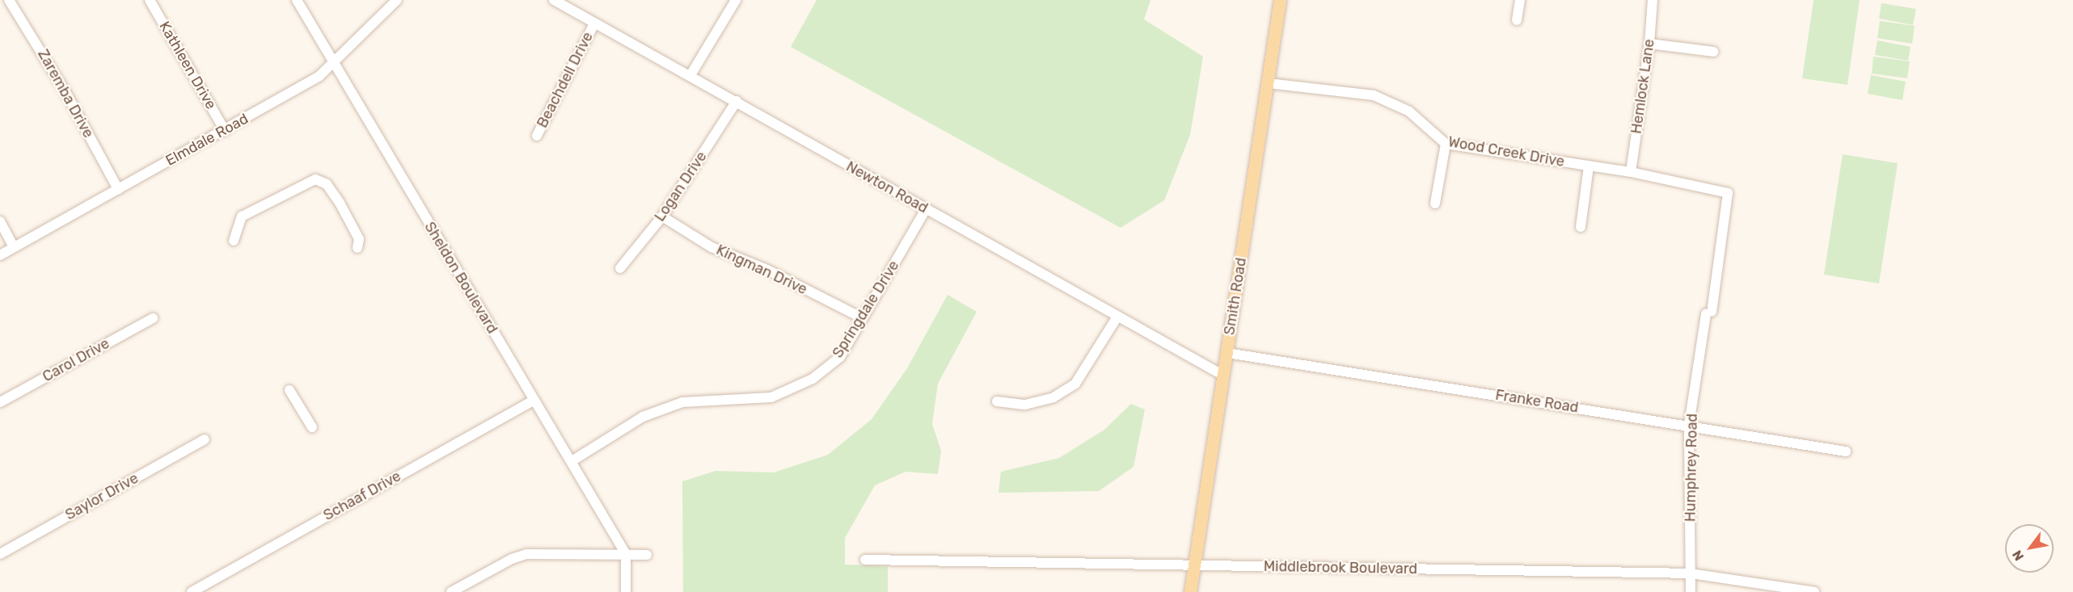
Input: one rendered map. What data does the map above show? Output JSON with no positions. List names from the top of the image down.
{
  "streets": {
    "main road": ["Smith Road"],
    "street": [
      "Kathleen Drive",
      "Beachdell Drive",
      "Hemlock Lane",
      "Zaremba Drive",
      "Elmdale Road",
      "Wood Creek Drive",
      "Logan Drive",
      "Newton Road",
      "Kingman Drive",
      "Sheldon Boulevard",
      "Springdale Drive",
      "Carol Drive",
      "Franke Road",
      "Humphrey Road",
      "Schaaf Drive",
      "Saylor Drive",
      "Middlebrook Boulevard"
    ]
  },
  "crossings": [
    ["Kathleen Drive", "Elmdale Road"],
    ["Beachdell Drive", "Newton Road"],
    ["Hemlock Lane", "Wood Creek Drive"],
    ["Zaremba Drive", "Elmdale Road"],
    ["Elmdale Road", "Sheldon Boulevard"],
    ["Wood Creek Drive", "Smith Road"],
    ["Wood Creek Drive", "Humphrey Road"],
    ["Logan Drive", "Newton Road"],
    ["Logan Drive", "Kingman Drive"],
    ["Newton Road", "Smith Road"],
    ["Newton Road", "Springdale Drive"],
    ["Kingman Drive", "Springdale Drive"],
    ["Sheldon Boulevard", "Springdale Drive"],
    ["Sheldon Boulevard", "Schaaf Drive"],
    ["Smith Road", "Franke Road"],
    ["Smith Road", "Middlebrook Boulevard"],
    ["Franke Road", "Humphrey Road"],
    ["Humphrey Road", "Middlebrook Boulevard"]
  ],
  "north": "bottom left"
}
